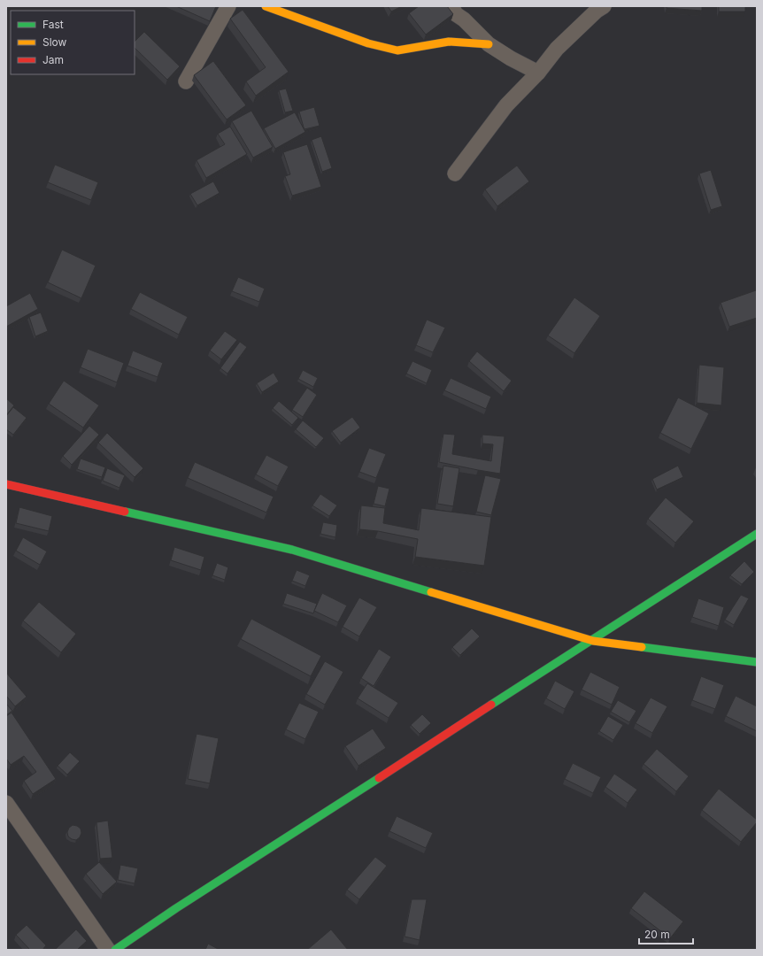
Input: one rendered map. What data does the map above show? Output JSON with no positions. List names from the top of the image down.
{
  "legend": ["Fast", "Slow", "Jam"],
  "scale_bar": "20 m"
}
